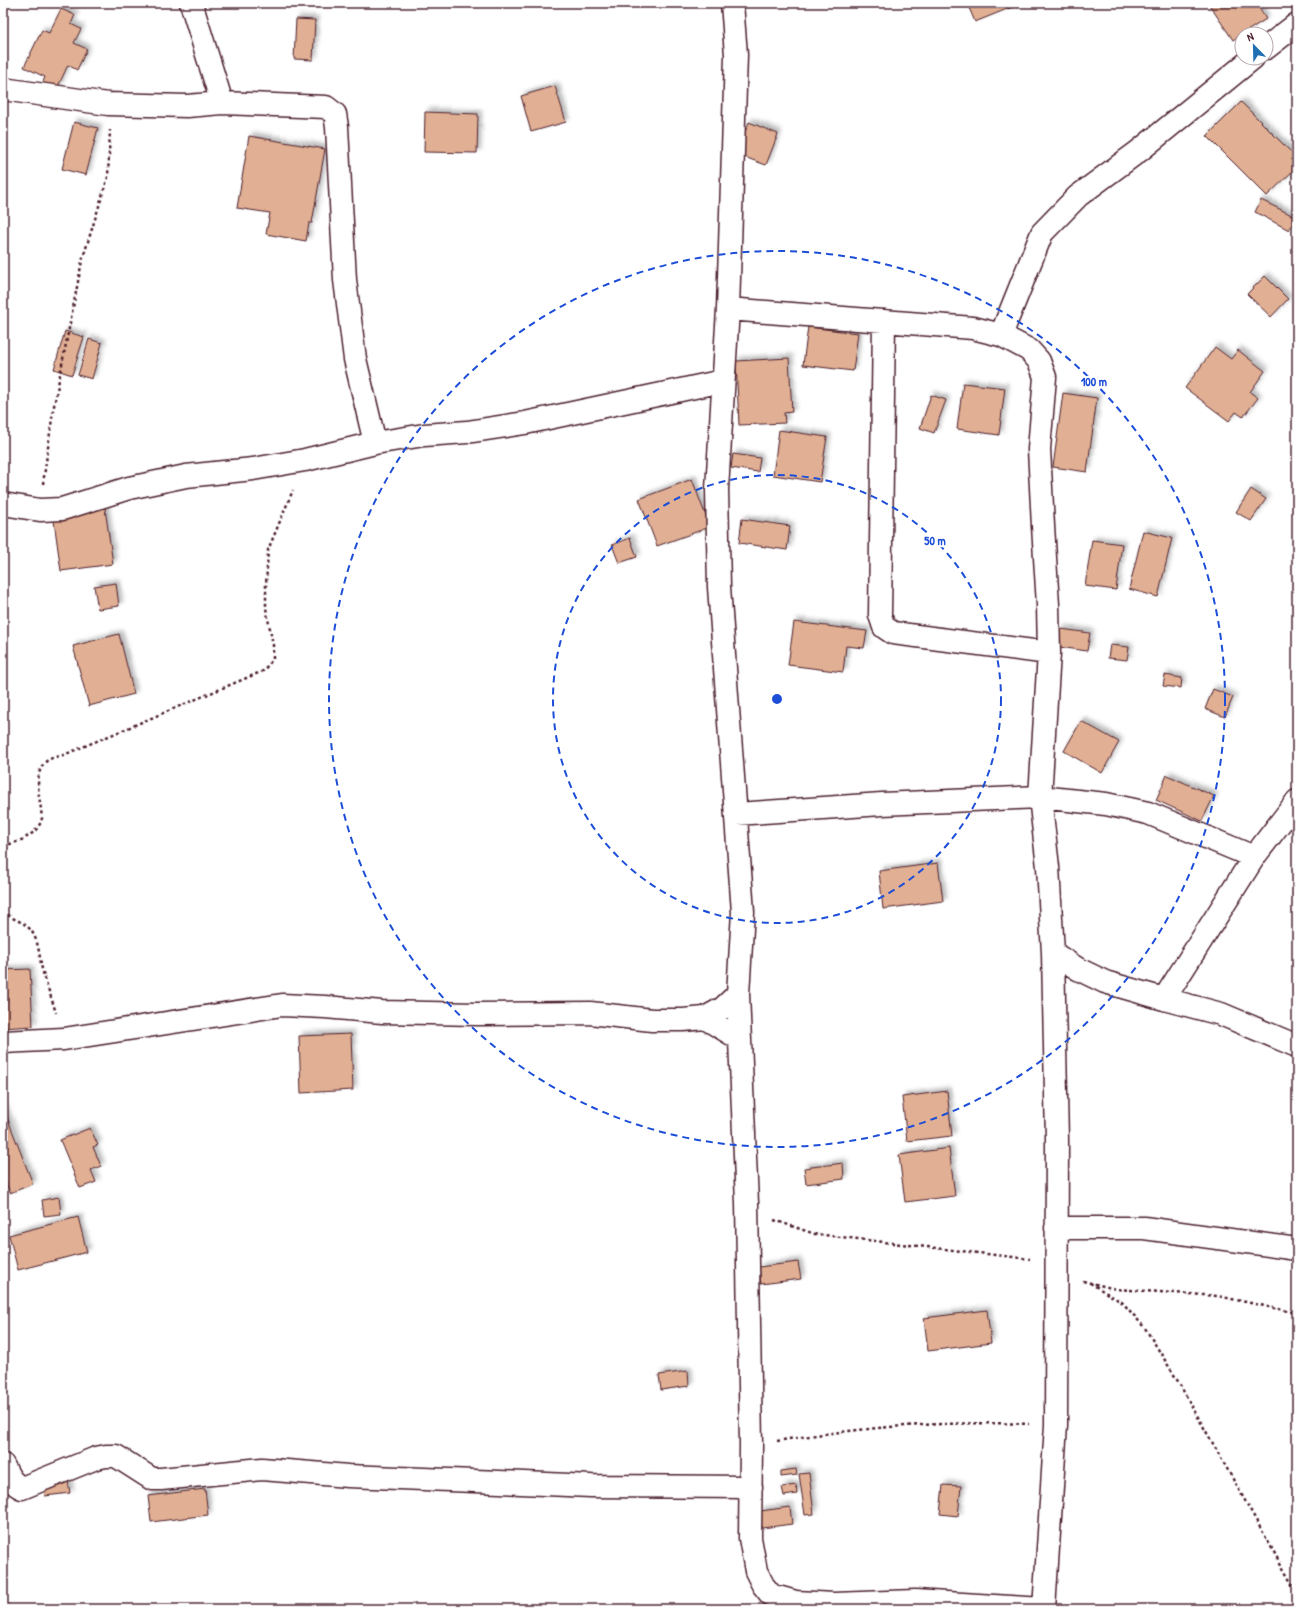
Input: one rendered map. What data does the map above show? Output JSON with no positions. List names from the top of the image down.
{
  "north": "top left",
  "rings": ["100 m", "50 m"]
}
